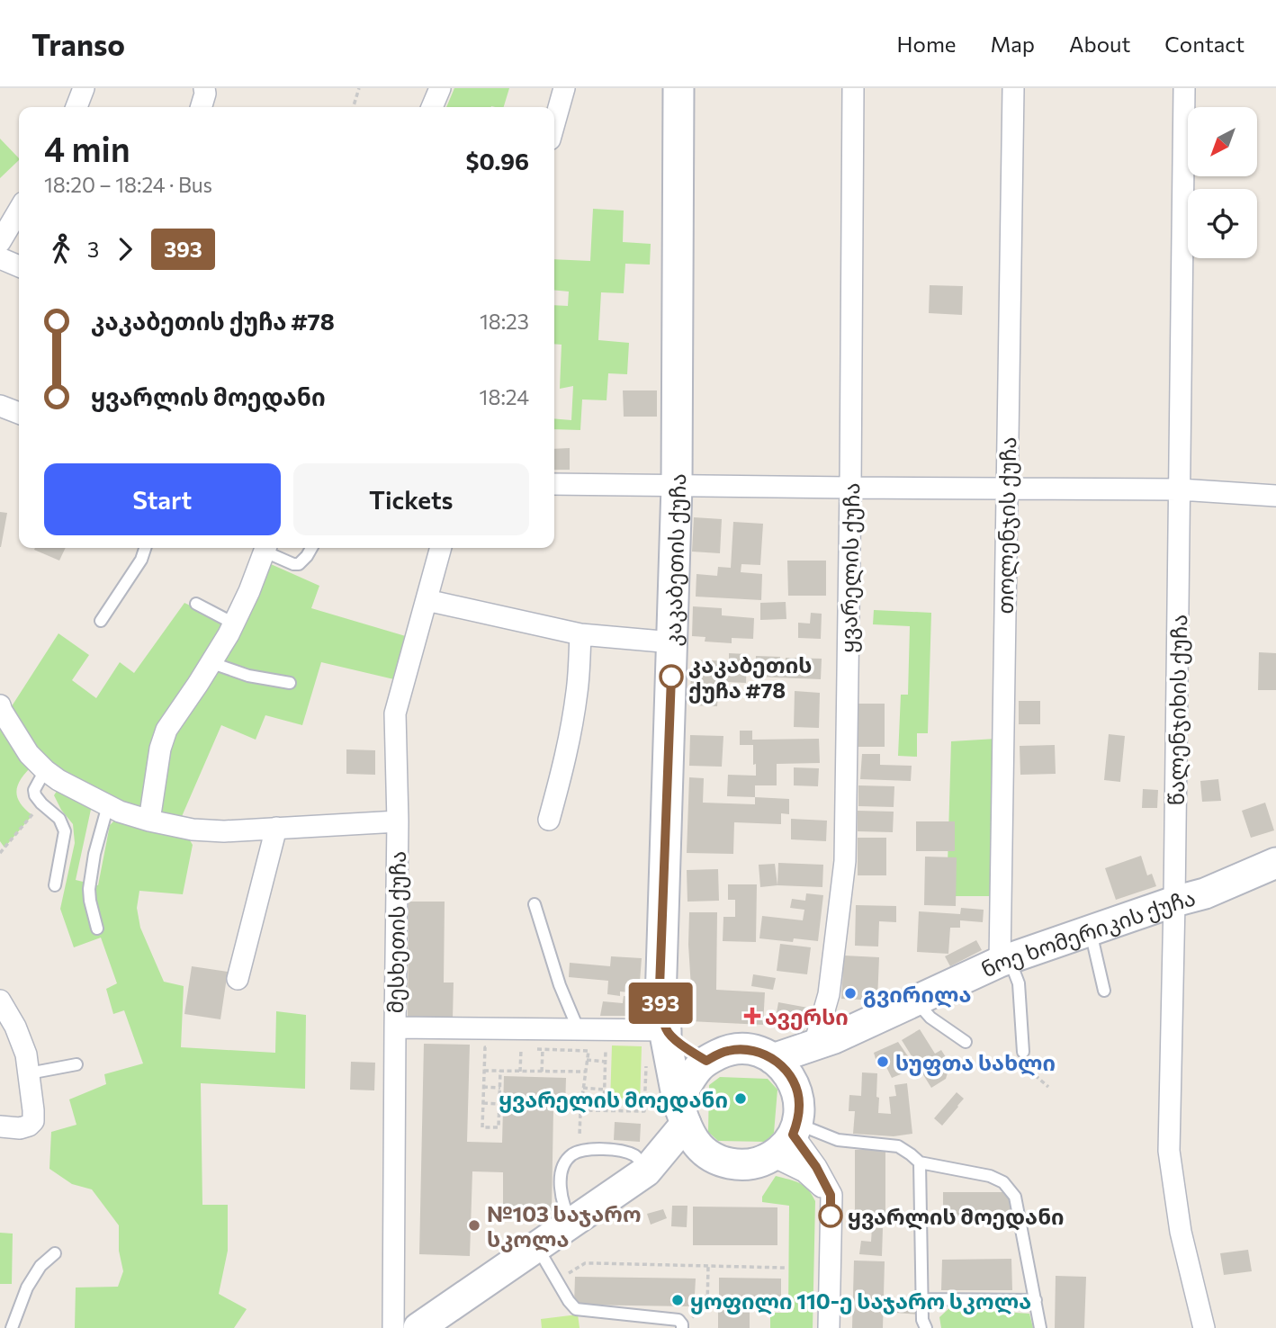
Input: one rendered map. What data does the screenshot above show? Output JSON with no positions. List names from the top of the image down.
{
  "streets": {
    "street": [
      "თოლენჯის ქუჩა",
      "კაკაბეთის ქუჩა",
      "ყვარელის ქუჩა",
      "წალენჯიხის ქუჩა",
      "მესხეთის ქუჩა",
      "ნოე ხომერიკის ქუჩა"
    ]
  },
  "crossings": [
    ["თოლენჯის ქუჩა", "ნოე ხომერიკის ქუჩა"],
    ["კაკაბეთის ქუჩა", "ნოე ხომერიკის ქუჩა"],
    ["ყვარელის ქუჩა", "ნოე ხომერიკის ქუჩა"],
    ["წალენჯიხის ქუჩა", "ნოე ხომერიკის ქუჩა"]
  ],
  "places": {
    "other": [
      "კაკაბეთის ქუჩა #78",
      "გვირილა",
      "სუფთა სახლი",
      "ყვარელის მოედანი",
      "ყვარლის მოედანი",
      "№103 საჯარო სკოლა",
      "ყოფილი 110-ე საჯარო სკოლა"
    ],
    "health": ["ავერსი"]
  },
  "lines": ["bus line 393"],
  "north": "bottom left",
  "page": {
    "header": "Transo",
    "nav": [
      "Home",
      "Map",
      "About",
      "Contact"
    ],
    "on_map": "393",
    "heading": ["4 min", "18:20 – 18:24 · Bus", "$0.96"],
    "legs": ["3", "393"],
    "list": [
      {
        "name": "კაკაბეთის ქუჩა #78",
        "value": "18:23"
      },
      {
        "name": "ყვარლის მოედანი",
        "value": "18:24"
      }
    ],
    "buttons": ["Start", "Tickets"]
  }
}
